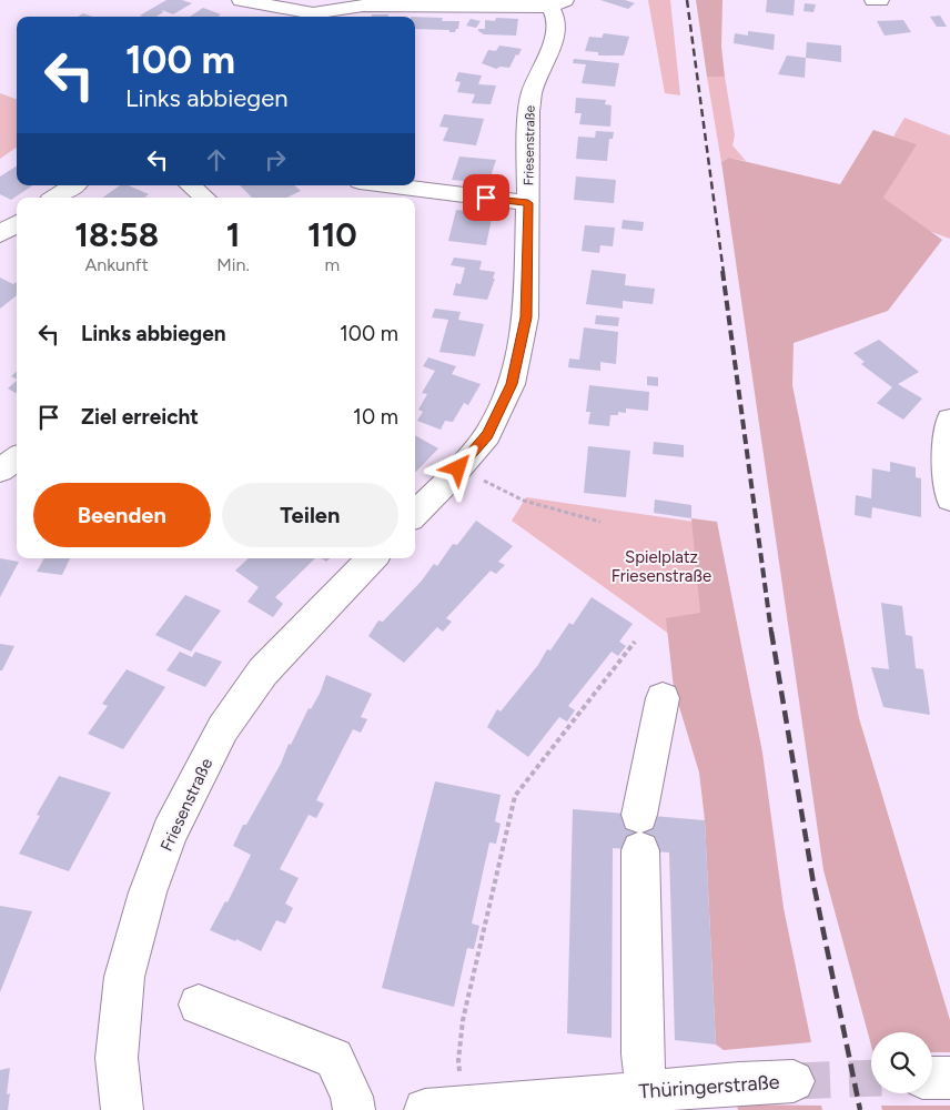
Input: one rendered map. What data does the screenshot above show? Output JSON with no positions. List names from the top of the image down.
{
  "streets": {
    "street": ["Friesenstraße", "Thüringerstraße"]
  },
  "parks": ["Spielplatz Friesenstraße"],
  "page": {
    "turn": ["100 m", "Links abbiegen"],
    "eta": [
      "18:58",
      "Ankunft",
      "1",
      "Min.",
      "110",
      "m"
    ],
    "list": [
      {
        "name": "Links abbiegen",
        "value": "100 m"
      },
      {
        "name": "Ziel erreicht",
        "value": "10 m"
      }
    ],
    "buttons": ["Beenden", "Teilen"]
  }
}
